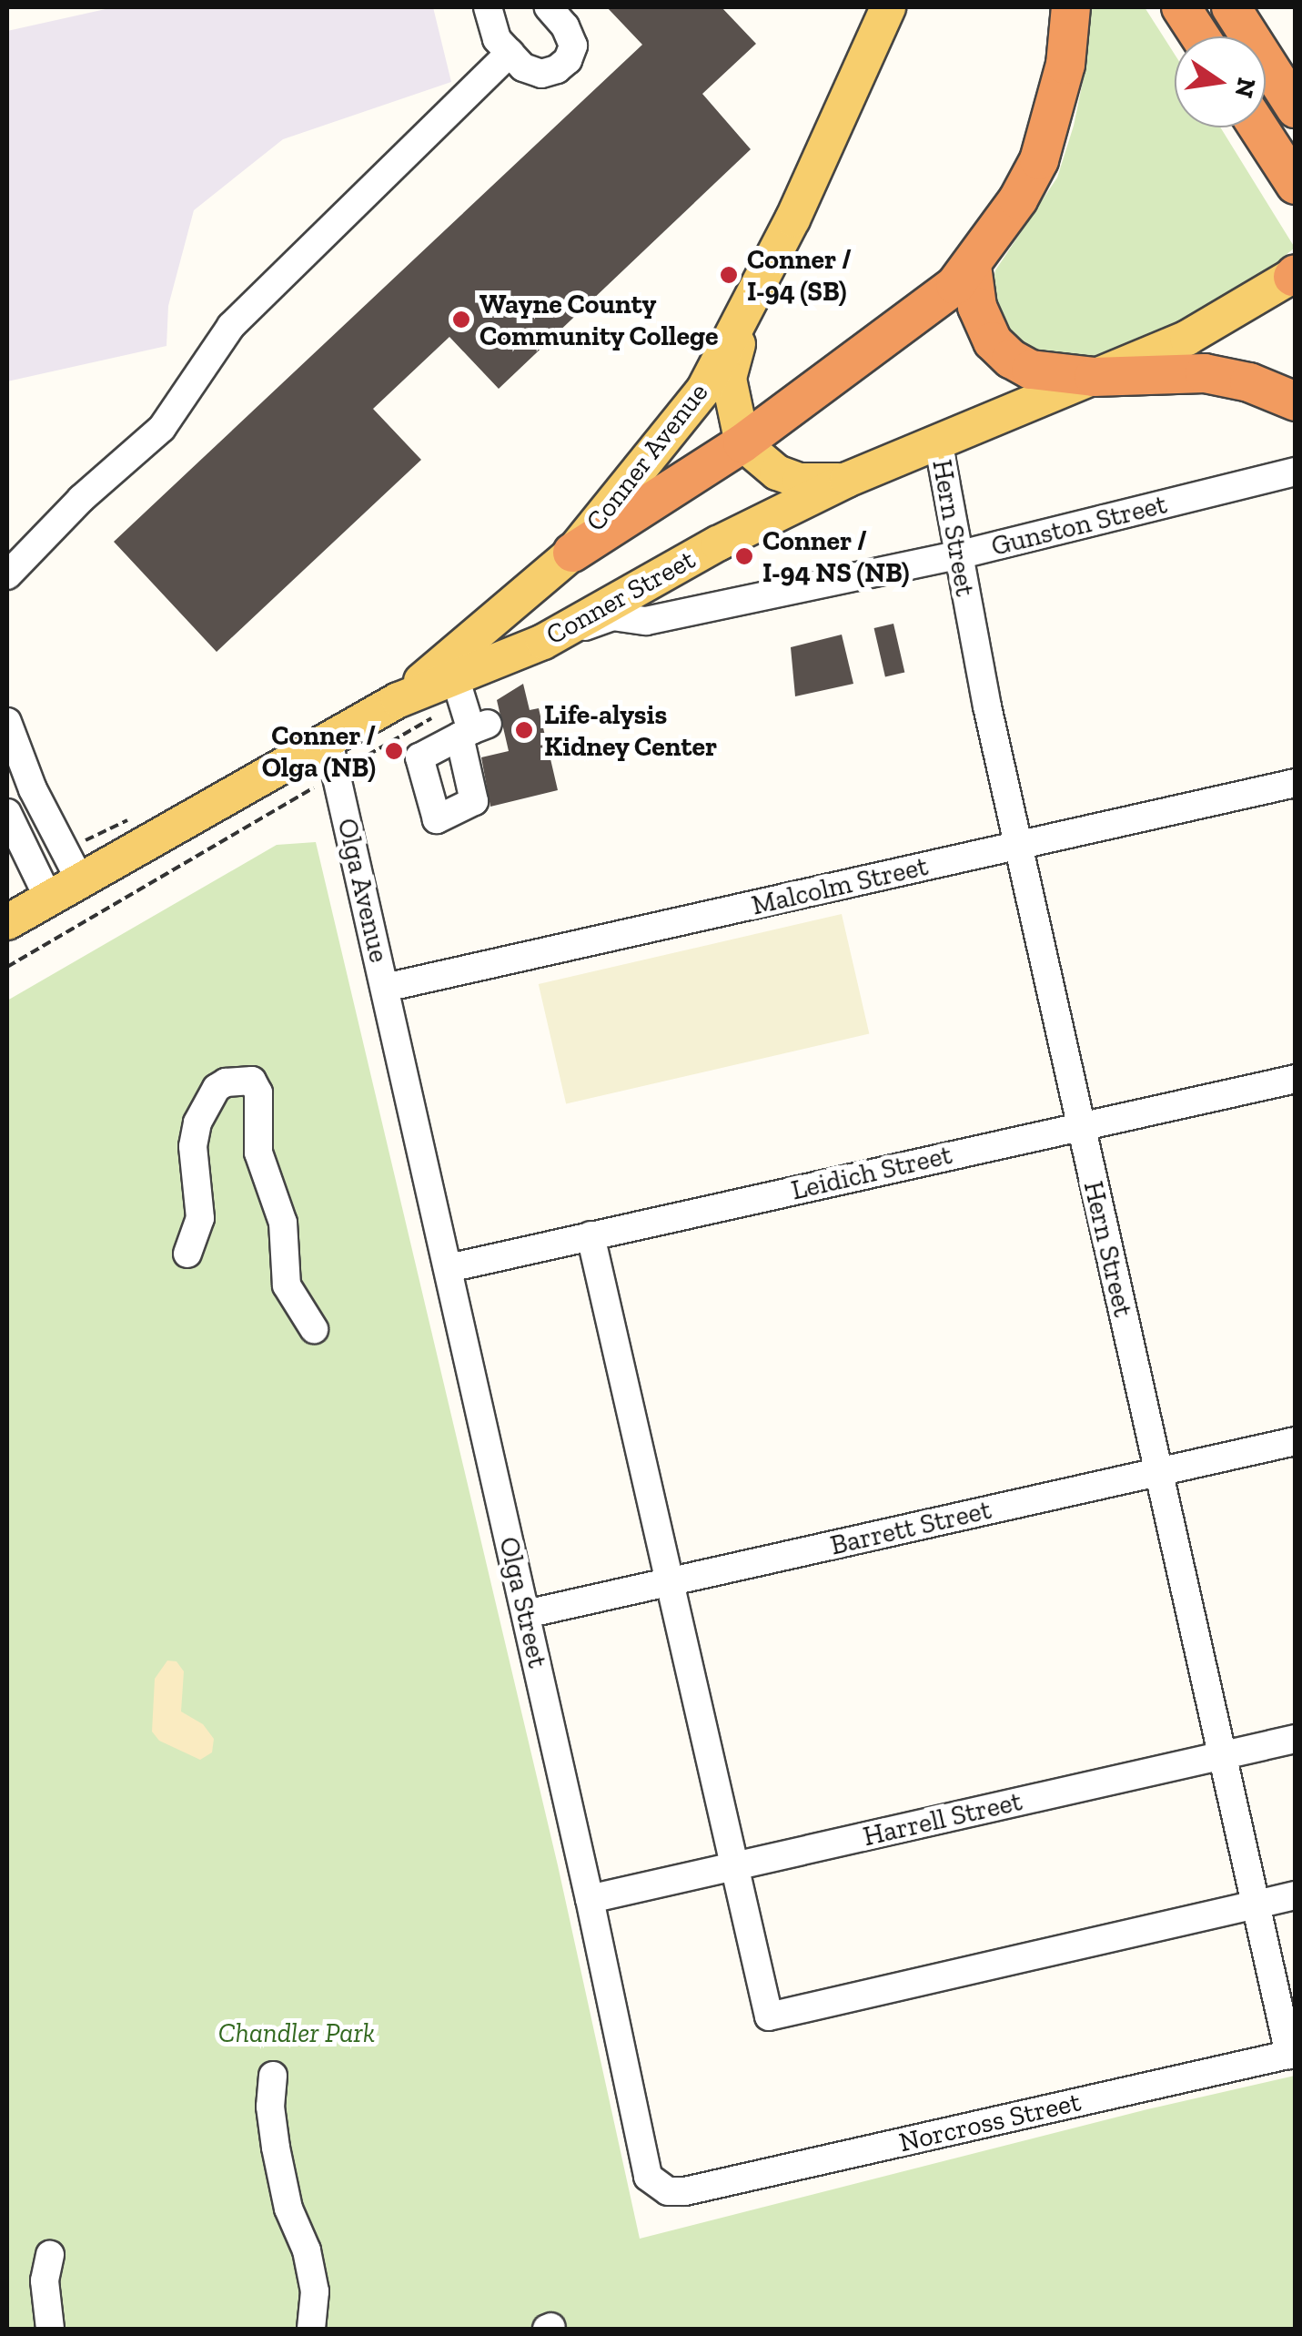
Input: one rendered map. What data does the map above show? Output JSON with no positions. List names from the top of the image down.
{
  "streets": {
    "main road": ["Conner Avenue", "Conner Street"],
    "street": [
      "Gunston Street",
      "Hern Street",
      "Malcolm Street",
      "Olga Avenue",
      "Leidich Street",
      "Barrett Street",
      "Olga Street",
      "Harrell Street",
      "Norcross Street"
    ]
  },
  "crossings": [
    ["Conner Avenue", "Conner Street"],
    ["Gunston Street", "Hern Street"],
    ["Gunston Street", "Conner Street"],
    ["Hern Street", "Conner Street"],
    ["Hern Street", "Malcolm Street"],
    ["Hern Street", "Leidich Street"],
    ["Hern Street", "Barrett Street"],
    ["Hern Street", "Harrell Street"],
    ["Hern Street", "Norcross Street"],
    ["Conner Street", "Olga Avenue"],
    ["Malcolm Street", "Olga Avenue"],
    ["Malcolm Street", "Olga Street"],
    ["Olga Avenue", "Olga Street"],
    ["Leidich Street", "Olga Street"],
    ["Barrett Street", "Olga Street"],
    ["Olga Street", "Harrell Street"],
    ["Olga Street", "Norcross Street"]
  ],
  "parks": ["Chandler Park"],
  "places": [
    "Conner / I-94 (SB)",
    "Wayne County Community College",
    "Conner / I-94 NS (NB)",
    "Life-alysis Kidney Center",
    "Conner / Olga (NB)"
  ],
  "north": "right"
}
